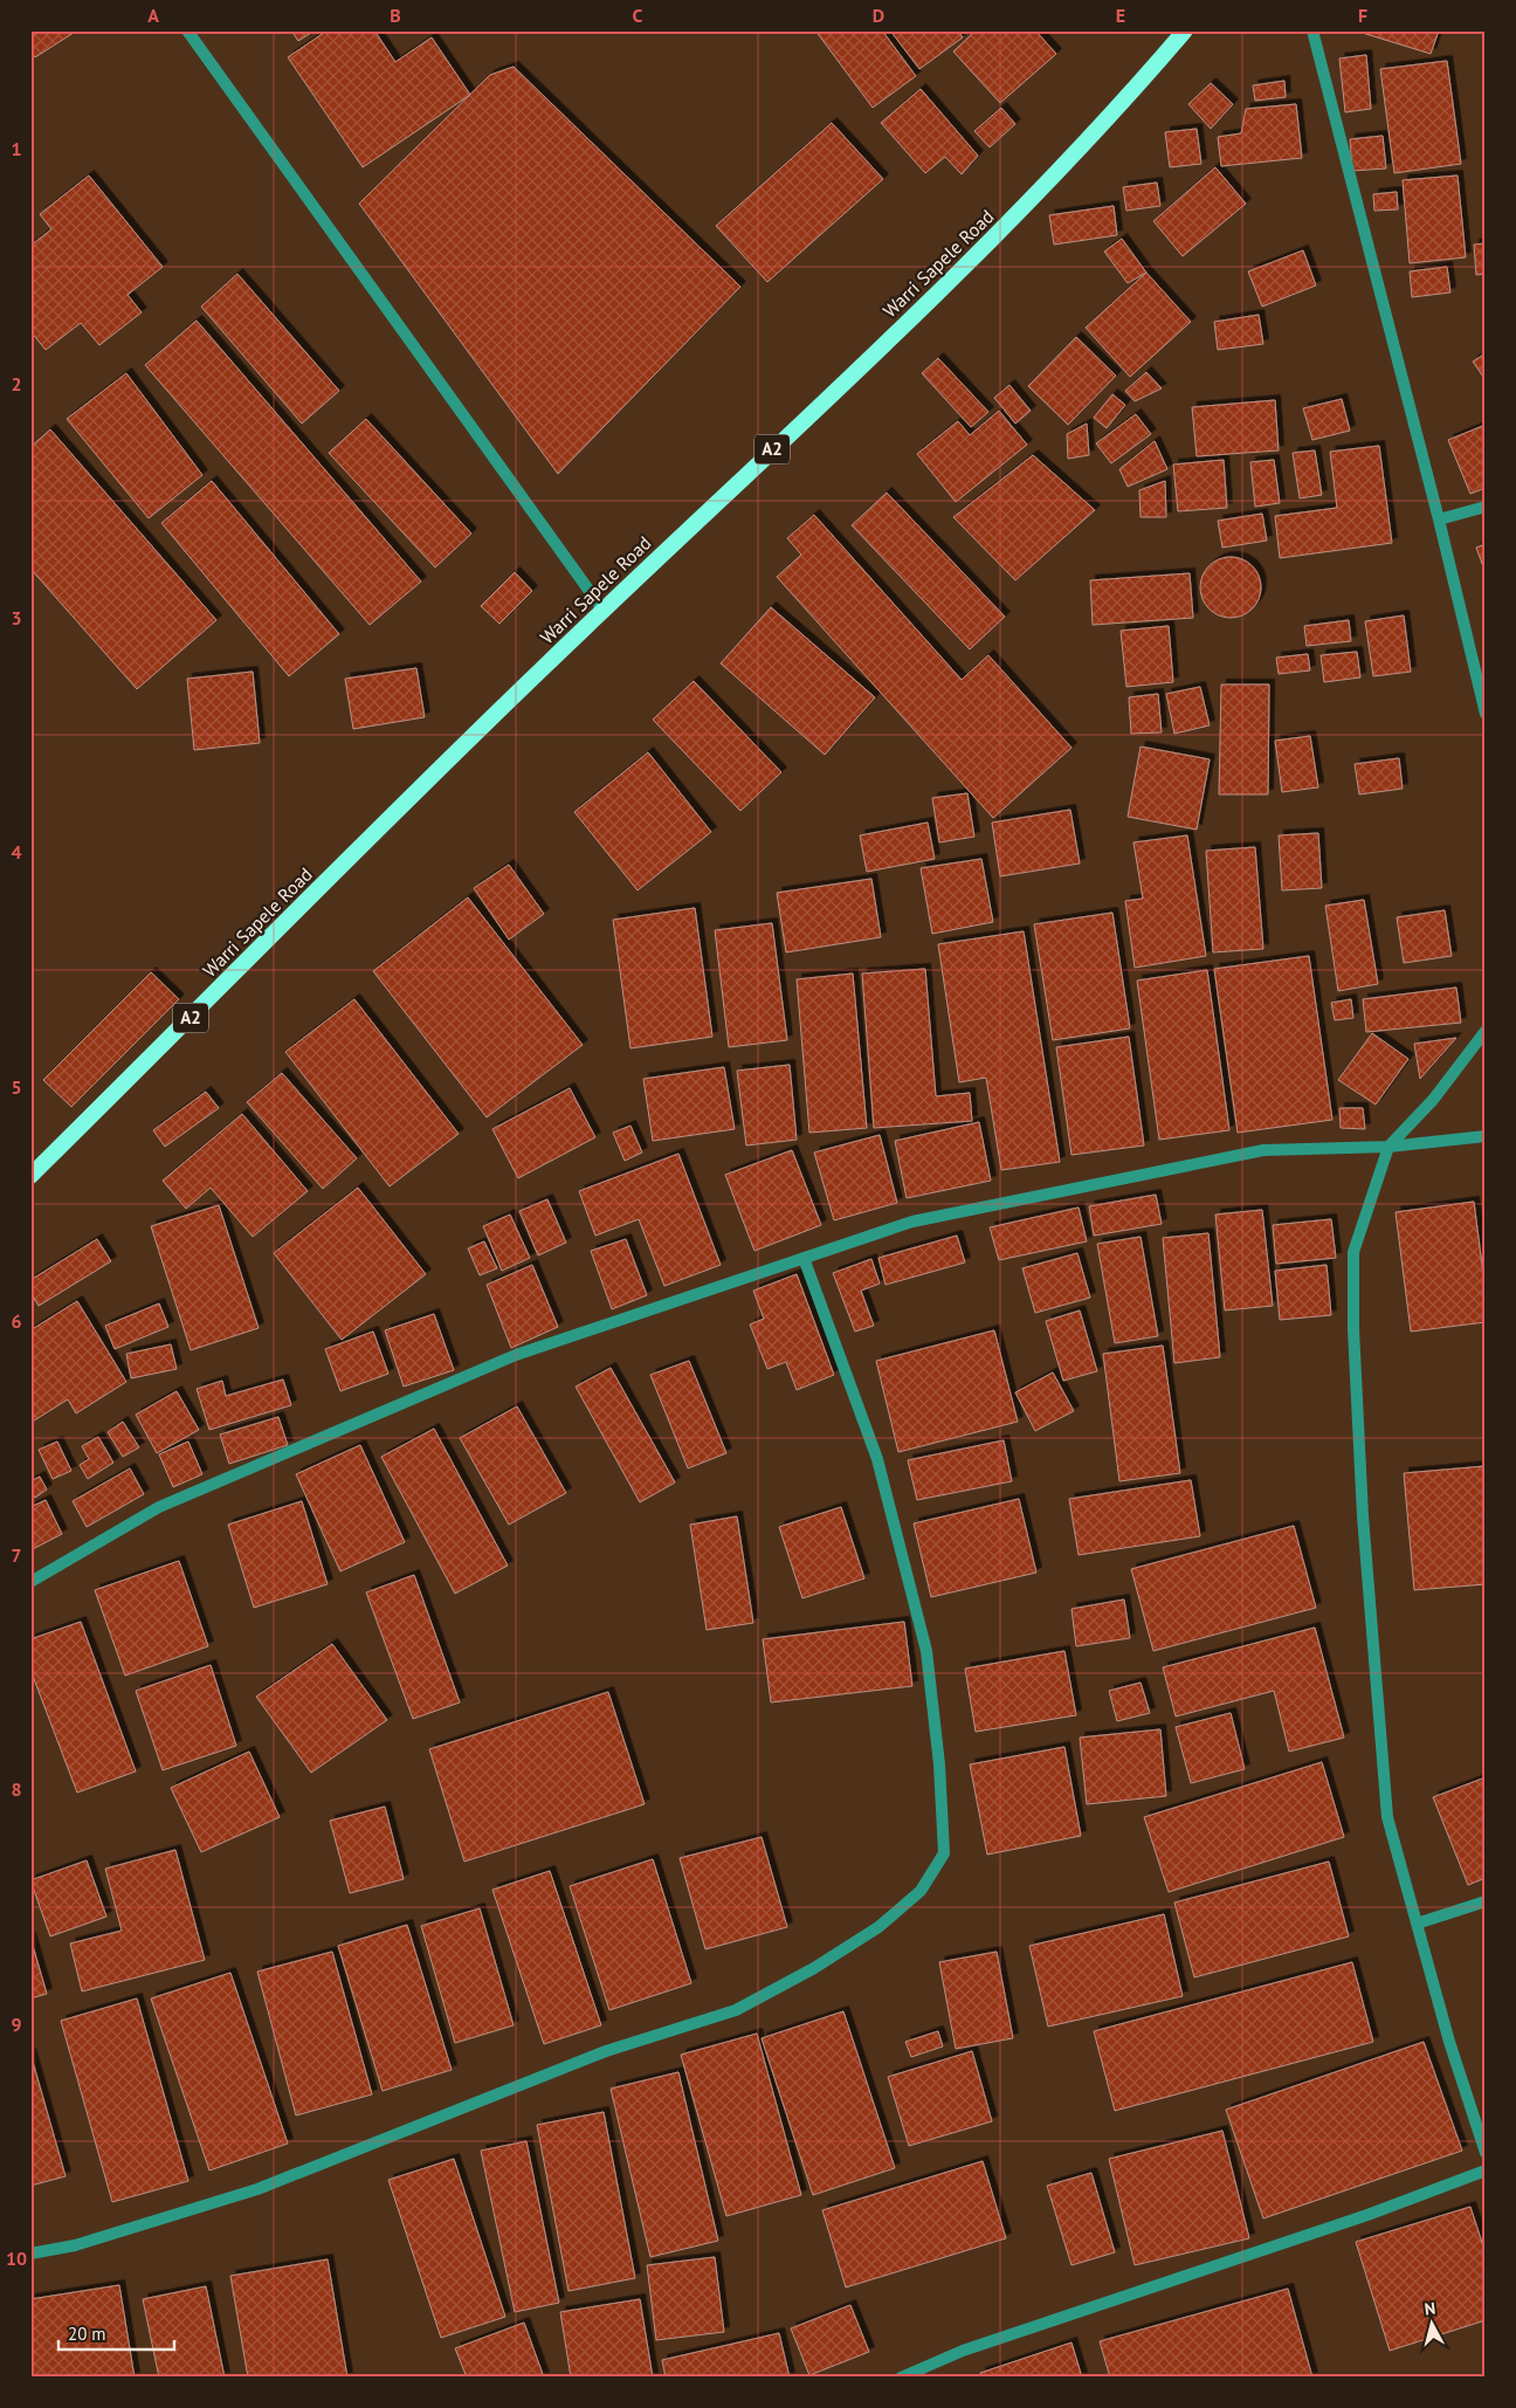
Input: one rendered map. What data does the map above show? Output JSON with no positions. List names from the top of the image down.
{
  "streets": {
    "highway": ["Warri Sapele Road", "A2"]
  },
  "scale_bar": "20 m",
  "north": "top",
  "grid": {
    "columns": [
      "A",
      "B",
      "C",
      "D",
      "E",
      "F"
    ],
    "rows": [
      "1",
      "2",
      "3",
      "4",
      "5",
      "6",
      "7",
      "8",
      "9",
      "10"
    ]
  }
}
